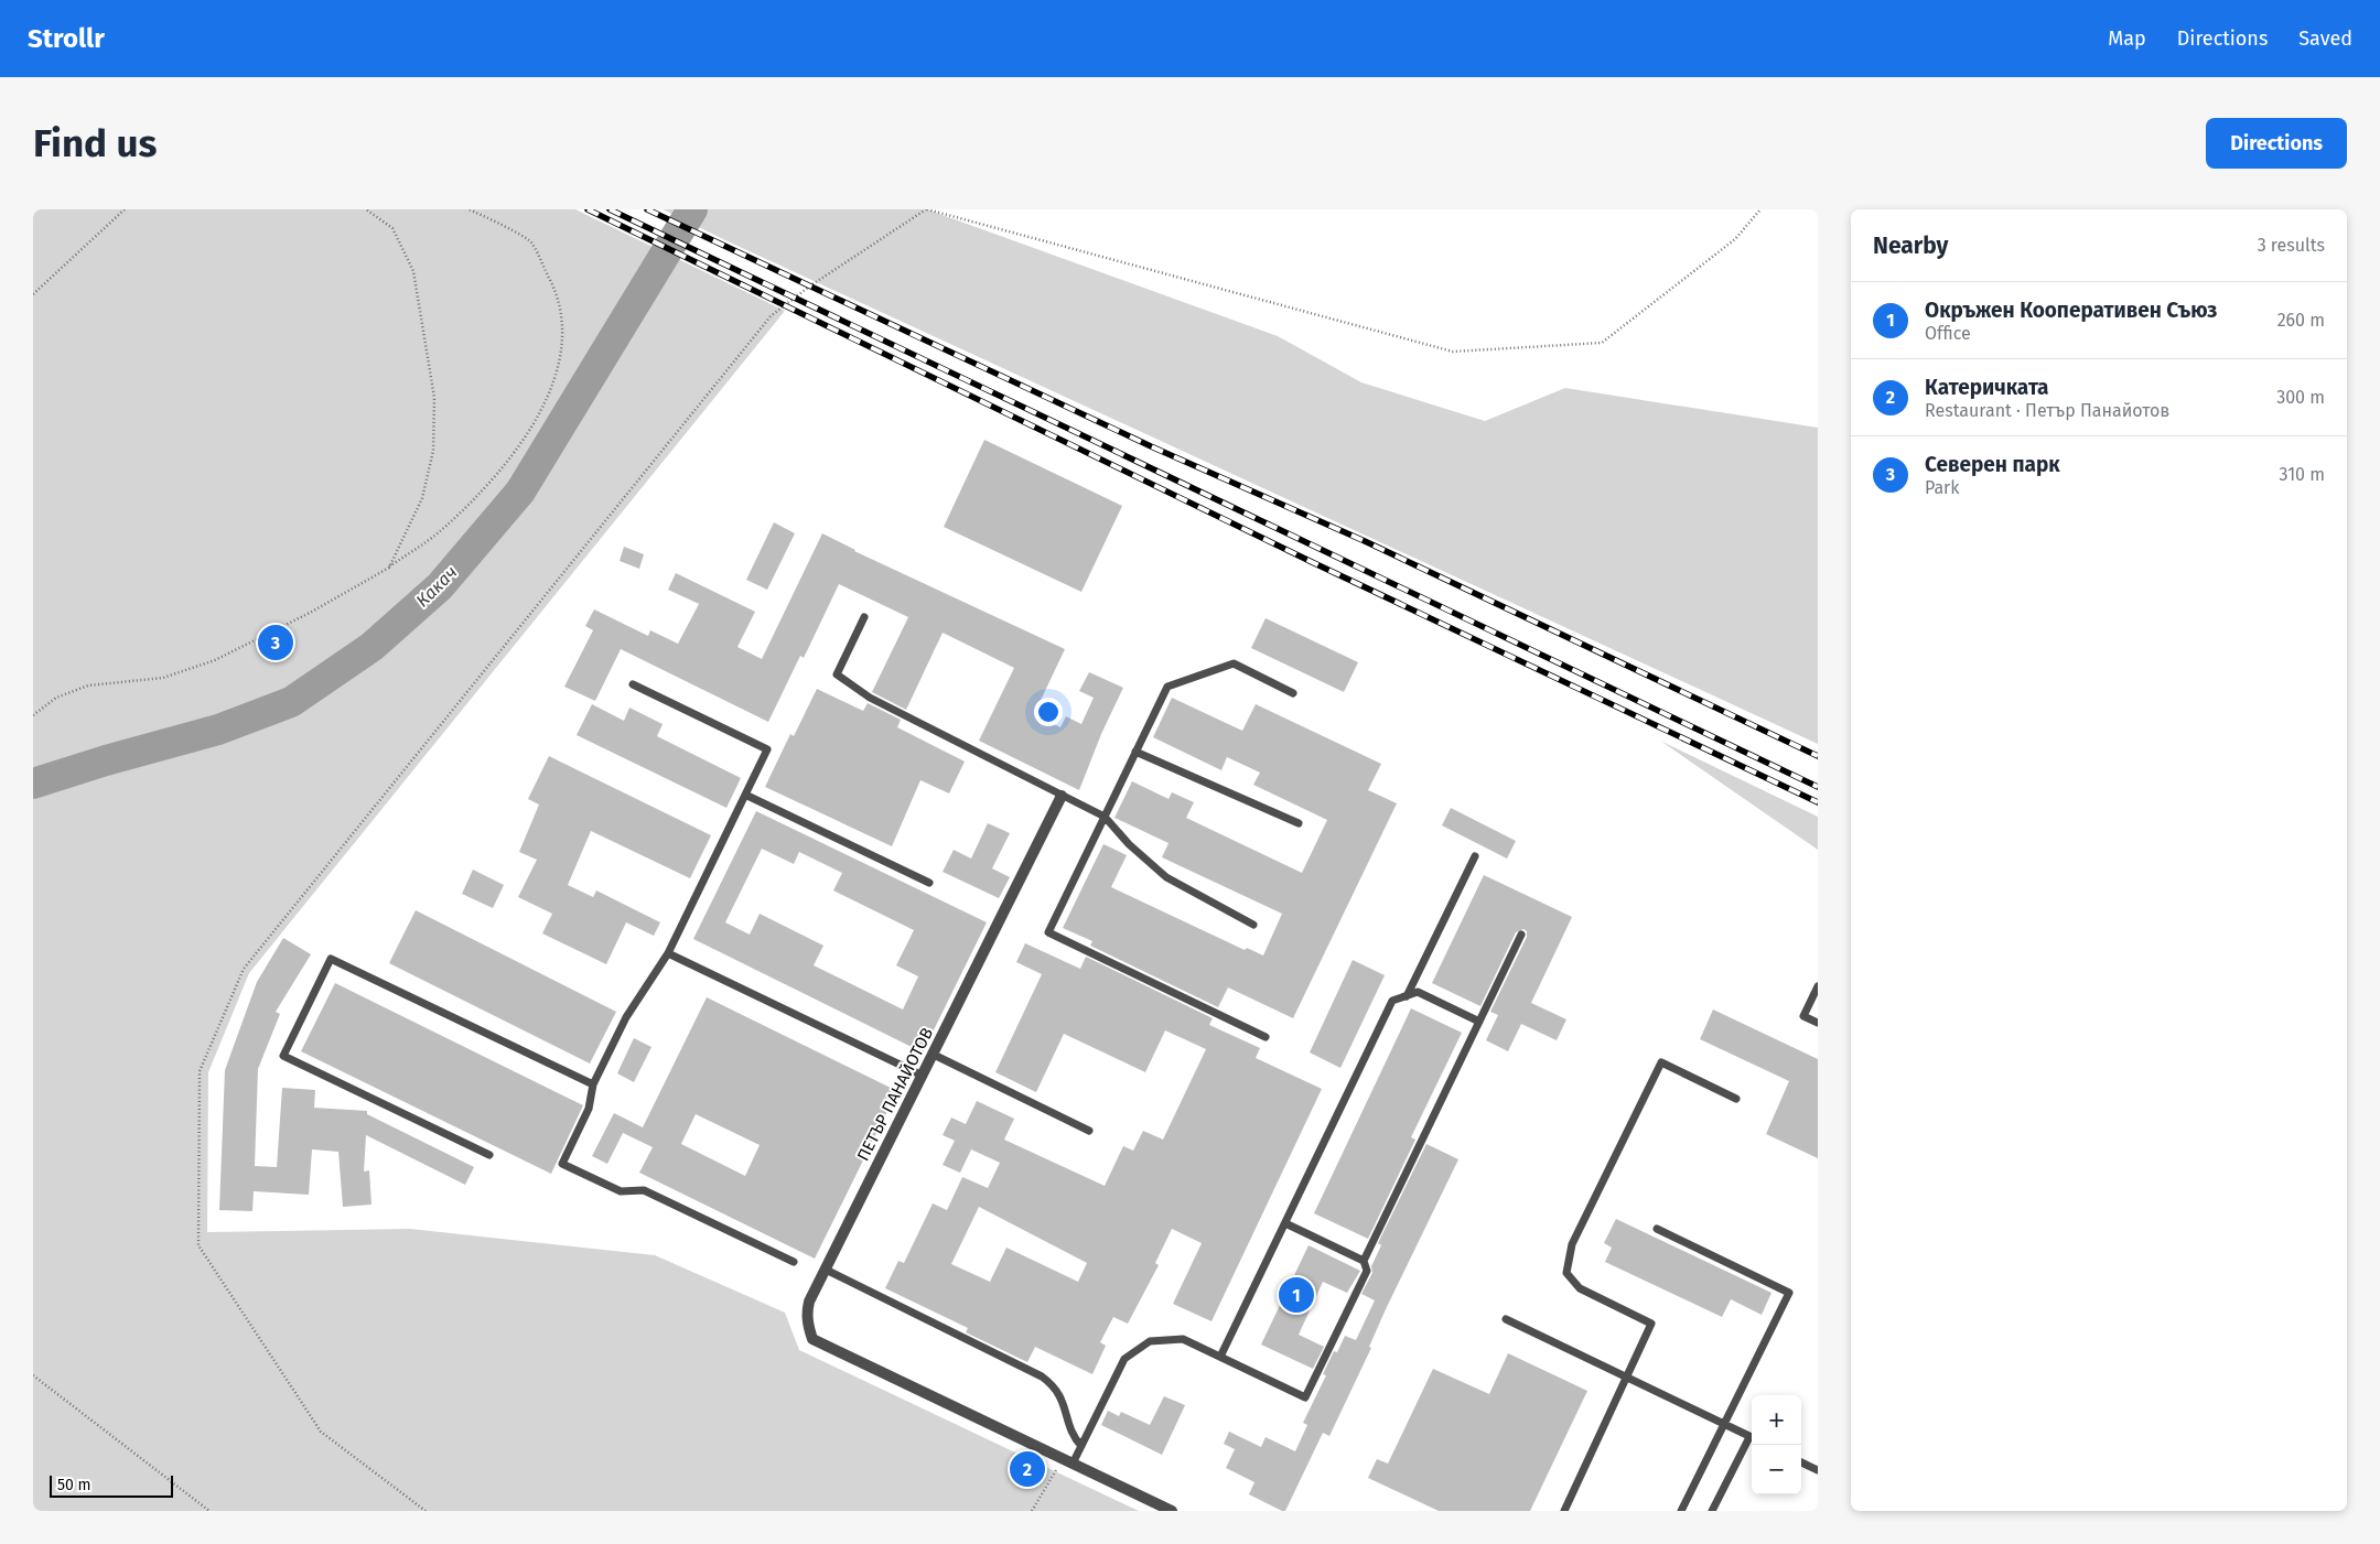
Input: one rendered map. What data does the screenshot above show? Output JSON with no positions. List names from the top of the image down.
{
  "streets": {
    "street": ["ПЕТЪР ПАНАЙОТОВ"]
  },
  "water": ["Какач"],
  "scale_bar": "50 m",
  "page": {
    "header": "Strollr",
    "nav": ["Map", "Directions", "Saved"],
    "buttons": "Directions",
    "title": "Find us",
    "heading": ["Nearby", "3 results"],
    "list": [
      {
        "mark": "1",
        "name": "Окръжен Кооперативен Съюз",
        "note": "Office",
        "value": "260 m"
      },
      {
        "mark": "2",
        "name": "Катеричката",
        "note": "Restaurant · Петър Панайотов",
        "value": "300 m"
      },
      {
        "mark": "3",
        "name": "Северен парк",
        "note": "Park",
        "value": "310 m"
      }
    ],
    "pins": ["3", "1", "2"],
    "map_buttons": ["+", "−"],
    "scale": "50 m"
  }
}
